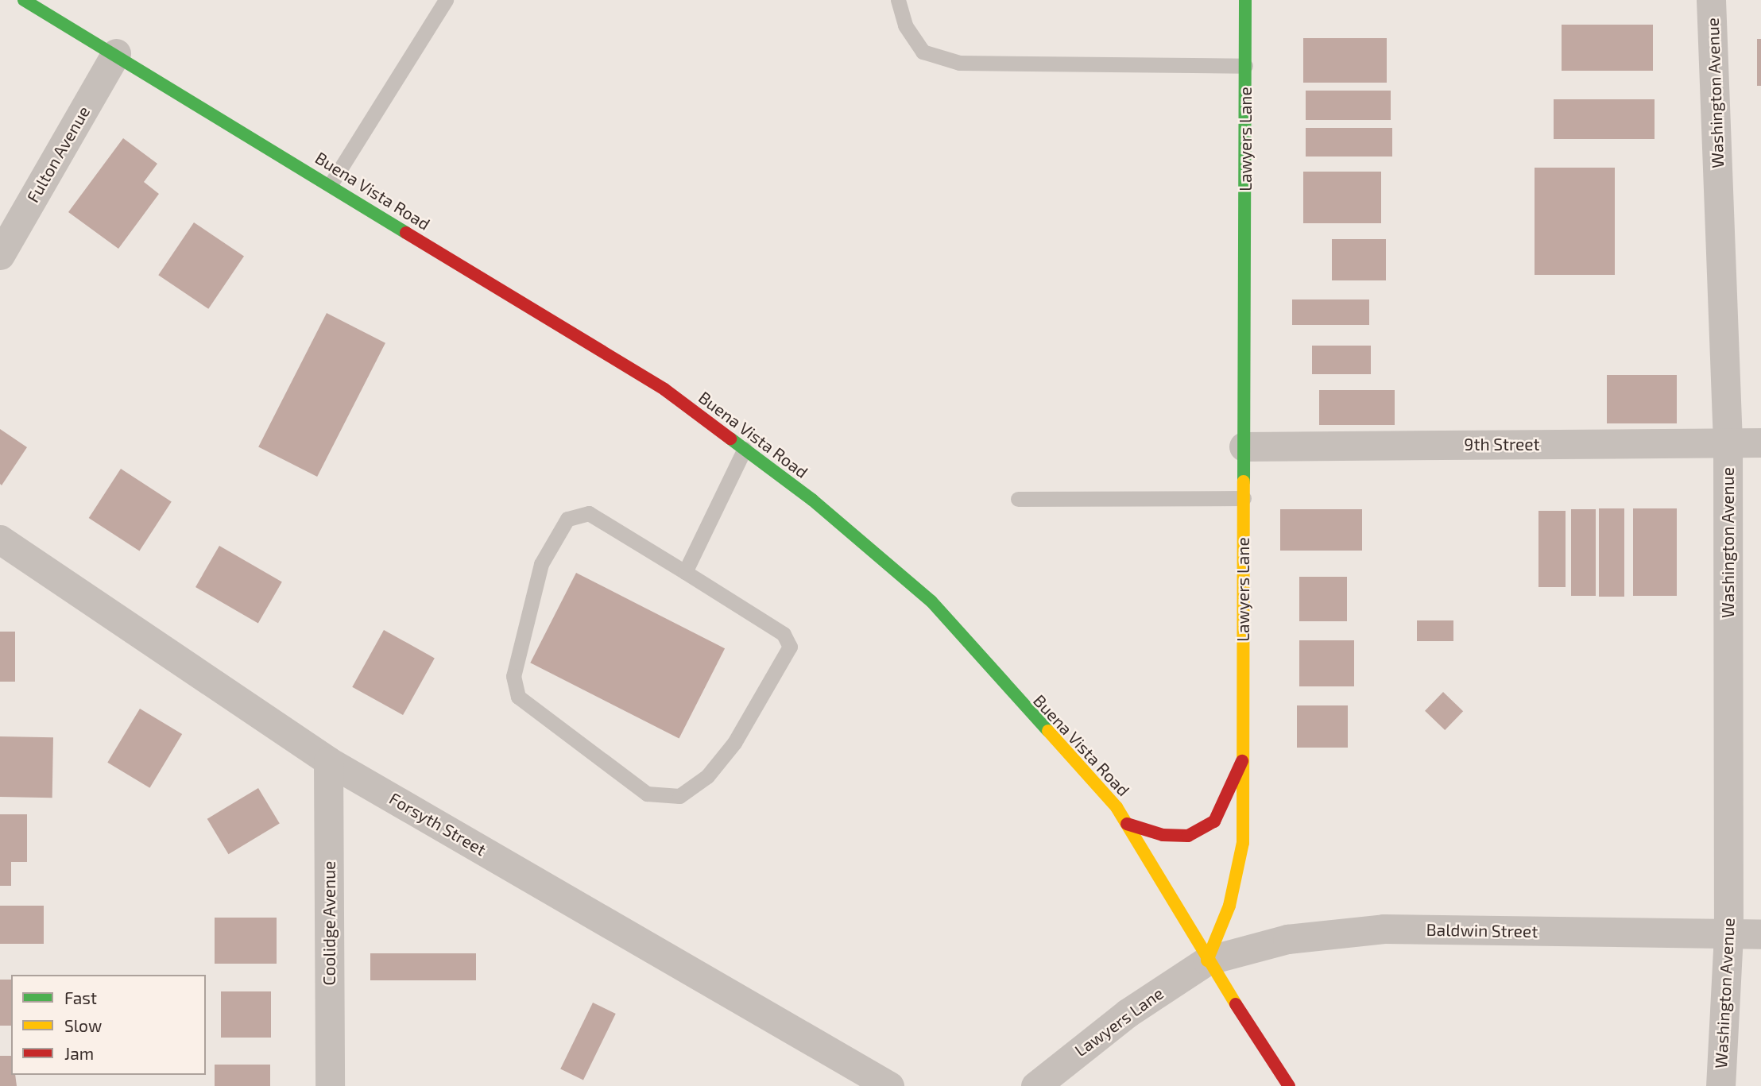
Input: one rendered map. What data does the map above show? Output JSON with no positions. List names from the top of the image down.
{
  "streets": {
    "main road": ["Lawyers Lane", "Buena Vista Road"],
    "street": [
      "Washington Avenue",
      "Fulton Avenue",
      "9th Street",
      "Forsyth Street",
      "Coolidge Avenue",
      "Baldwin Street"
    ]
  },
  "crossings": [
    ["Washington Avenue", "9th Street"],
    ["Washington Avenue", "Baldwin Street"],
    ["Lawyers Lane", "Buena Vista Road"],
    ["Lawyers Lane", "9th Street"],
    ["Lawyers Lane", "Baldwin Street"],
    ["Fulton Avenue", "Buena Vista Road"],
    ["Buena Vista Road", "Baldwin Street"],
    ["Forsyth Street", "Coolidge Avenue"]
  ],
  "legend": ["Fast", "Slow", "Jam"]
}
